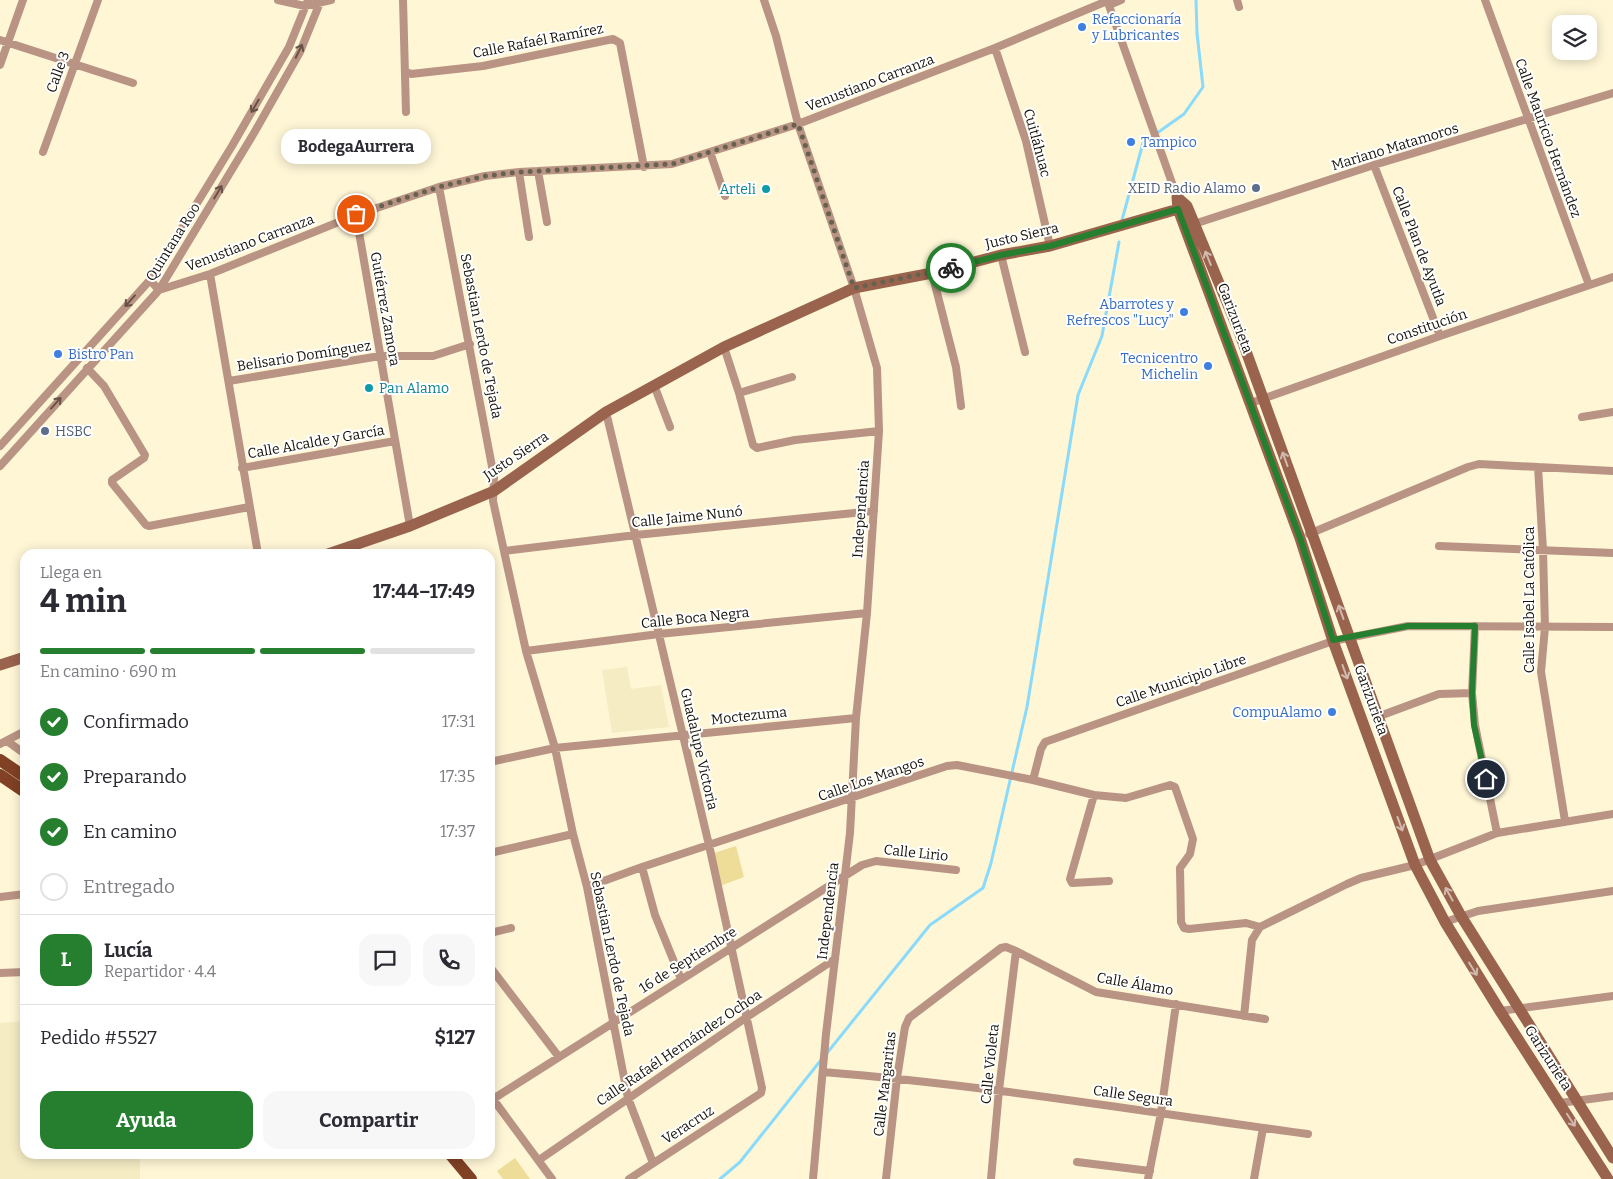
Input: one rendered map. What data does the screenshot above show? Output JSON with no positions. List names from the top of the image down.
{
  "streets": {
    "main road": ["Justo Sierra", "Garizurieta"],
    "street": [
      "Calle Rafaél Ramírez",
      "Calle 3",
      "Venustiano Carranza",
      "Calle Mauricio Hernández",
      "Cuitláhuac",
      "Mariano Matamoros",
      "Quintana Roo",
      "Calle Plan de Ayutla",
      "Gutiérrez Zamora",
      "Constitución",
      "Sebastian Lerdo de Tejada",
      "Belisario Domínguez",
      "Calle Alcalde y García",
      "Independencia",
      "Calle Jaime Nunó",
      "Calle Isabel La Católica",
      "Calle Boca Negra",
      "Calle Municipio Libre",
      "Moctezuma",
      "Guadalupe Victoria",
      "Calle Los Mangos",
      "Calle Lirio",
      "16 de Septiembre",
      "Calle Álamo",
      "Calle Rafaél Hernández Ochoa",
      "Calle Violeta",
      "Calle Margaritas",
      "Calle Segura",
      "Veracruz"
    ]
  },
  "crossings": [
    ["Calle Rafaél Ramírez", "Venustiano Carranza"],
    ["Venustiano Carranza", "Cuitláhuac"],
    ["Venustiano Carranza", "Quintana Roo"],
    ["Venustiano Carranza", "Gutiérrez Zamora"],
    ["Venustiano Carranza", "Garizurieta"],
    ["Venustiano Carranza", "Sebastian Lerdo de Tejada"],
    ["Venustiano Carranza", "Independencia"],
    ["Calle Mauricio Hernández", "Mariano Matamoros"],
    ["Calle Mauricio Hernández", "Constitución"],
    ["Cuitláhuac", "Justo Sierra"],
    ["Mariano Matamoros", "Calle Plan de Ayutla"],
    ["Mariano Matamoros", "Garizurieta"],
    ["Justo Sierra", "Gutiérrez Zamora"],
    ["Justo Sierra", "Garizurieta"],
    ["Justo Sierra", "Sebastian Lerdo de Tejada"],
    ["Justo Sierra", "Independencia"],
    ["Justo Sierra", "Guadalupe Victoria"],
    ["Calle Plan de Ayutla", "Constitución"],
    ["Gutiérrez Zamora", "Belisario Domínguez"],
    ["Gutiérrez Zamora", "Calle Alcalde y García"],
    ["Garizurieta", "Constitución"],
    ["Garizurieta", "Calle Municipio Libre"],
    ["Sebastian Lerdo de Tejada", "Belisario Domínguez"],
    ["Sebastian Lerdo de Tejada", "Calle Jaime Nunó"],
    ["Sebastian Lerdo de Tejada", "Calle Boca Negra"],
    ["Sebastian Lerdo de Tejada", "Moctezuma"],
    ["Sebastian Lerdo de Tejada", "Calle Los Mangos"],
    ["Sebastian Lerdo de Tejada", "16 de Septiembre"],
    ["Sebastian Lerdo de Tejada", "Calle Rafaél Hernández Ochoa"],
    ["Sebastian Lerdo de Tejada", "Veracruz"],
    ["Independencia", "Calle Jaime Nunó"],
    ["Independencia", "Calle Boca Negra"],
    ["Independencia", "Moctezuma"],
    ["Independencia", "Calle Los Mangos"],
    ["Independencia", "Calle Lirio"],
    ["Independencia", "16 de Septiembre"],
    ["Independencia", "Calle Rafaél Hernández Ochoa"],
    ["Independencia", "Calle Segura"],
    ["Calle Jaime Nunó", "Guadalupe Victoria"],
    ["Calle Isabel La Católica", "Calle Municipio Libre"],
    ["Calle Boca Negra", "Guadalupe Victoria"],
    ["Calle Municipio Libre", "Calle Los Mangos"],
    ["Moctezuma", "Guadalupe Victoria"],
    ["Guadalupe Victoria", "Calle Los Mangos"],
    ["Guadalupe Victoria", "16 de Septiembre"],
    ["Guadalupe Victoria", "Calle Rafaél Hernández Ochoa"],
    ["Guadalupe Victoria", "Veracruz"],
    ["Calle Lirio", "16 de Septiembre"],
    ["Calle Álamo", "Calle Violeta"],
    ["Calle Álamo", "Calle Margaritas"],
    ["Calle Violeta", "Calle Segura"],
    ["Calle Margaritas", "Calle Segura"]
  ],
  "places": [
    "Refaccionaría y Lubricantes",
    "Tampico",
    "XEID Radio Alamo",
    "Arteli",
    "BodegaAurrera",
    "Abarrotes y Refrescos \"Lucy\"",
    "Bistro Pan",
    "Tecnicentro Michelin",
    "Pan Alamo",
    "HSBC",
    "CompuAlamo"
  ],
  "page": {
    "bubble": "BodegaAurrera",
    "heading": ["4 min", "Llega en", "17:44–17:49"],
    "panel": [
      "Lucía",
      "Repartidor · 4.4",
      "Pedido #5527",
      "$127"
    ],
    "bar": "En camino · 690 m",
    "list": [
      ["Confirmado", "17:31"],
      ["Preparando", "17:35"],
      ["En camino", "17:37"],
      "Entregado"
    ],
    "round": "L",
    "buttons": ["Ayuda", "Compartir"]
  }
}
